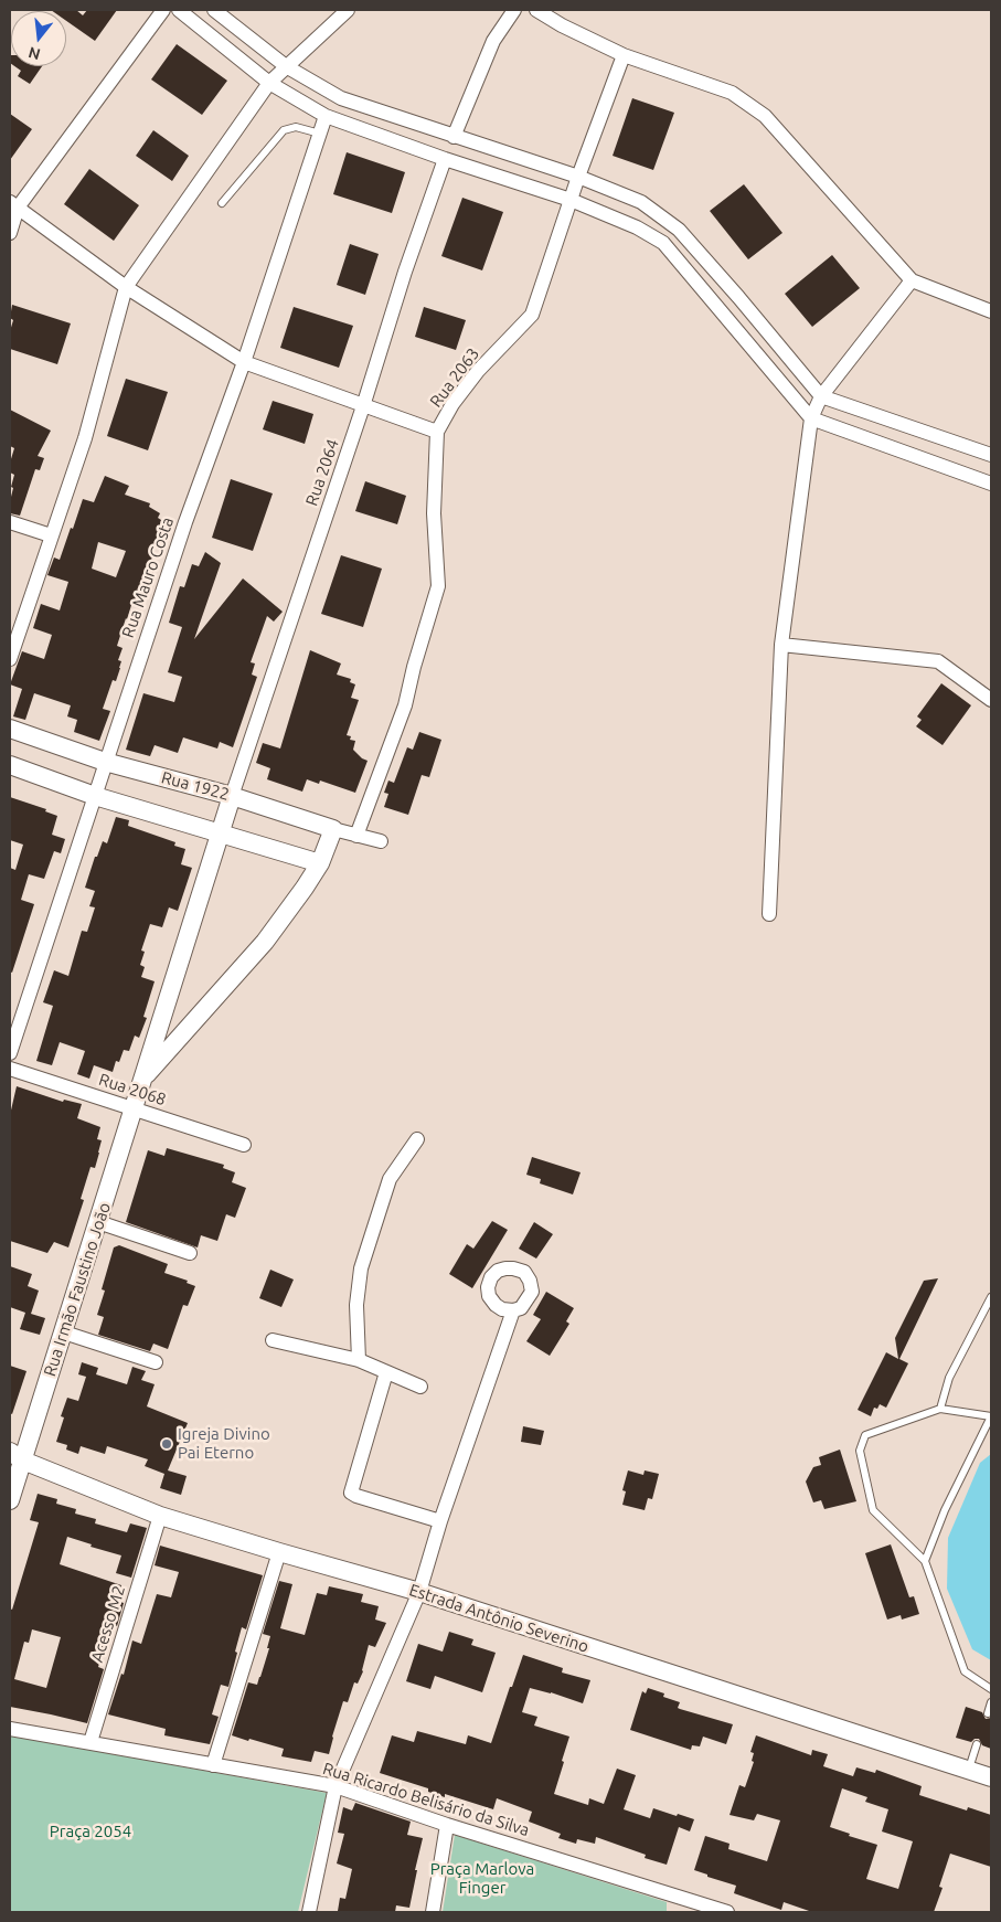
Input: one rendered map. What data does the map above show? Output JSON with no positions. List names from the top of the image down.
{
  "streets": {
    "street": [
      "Rua 2063",
      "Rua 2064",
      "Rua Mauro Costa",
      "Rua 1922",
      "Rua 2068",
      "Rua Irmão Faustino João",
      "Estrada Antônio Severino",
      "Acesso M2",
      "Rua Ricardo Belisário da Silva"
    ]
  },
  "crossings": [
    ["Rua 2063", "Rua 1922"],
    ["Rua 2064", "Rua 1922"],
    ["Rua 2064", "Rua Irmão Faustino João"],
    ["Rua Mauro Costa", "Rua 1922"],
    ["Rua 1922", "Rua Irmão Faustino João"],
    ["Rua 2068", "Rua Irmão Faustino João"],
    ["Rua Irmão Faustino João", "Estrada Antônio Severino"],
    ["Estrada Antônio Severino", "Acesso M2"],
    ["Acesso M2", "Rua Ricardo Belisário da Silva"]
  ],
  "parks": ["Praça 2054", "Praça Marlova Finger"],
  "places": ["Igreja Divino Pai Eterno"],
  "north": "bottom"
}
